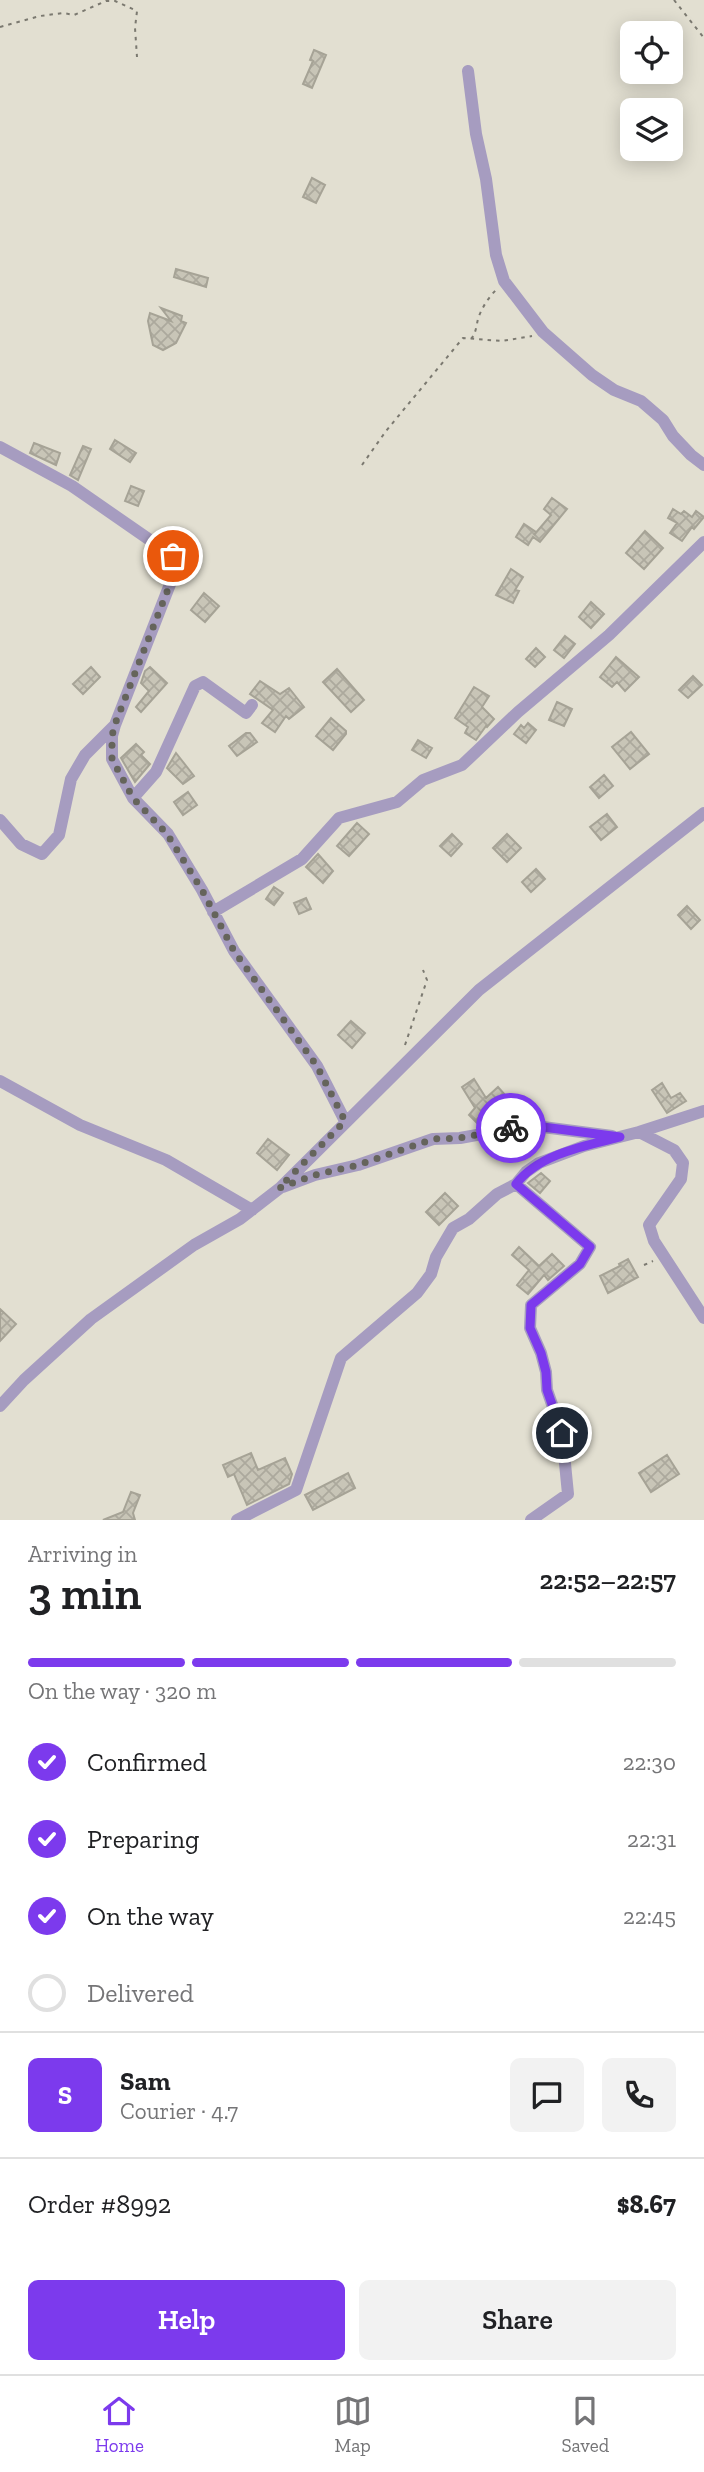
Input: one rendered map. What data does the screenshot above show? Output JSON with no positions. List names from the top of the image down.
{
  "page": {
    "heading": ["3 min", "Arriving in", "22:52–22:57"],
    "panel": [
      "Sam",
      "Courier · 4.7",
      "Order #8992",
      "$8.67"
    ],
    "bar": "On the way · 320 m",
    "list": [
      ["Confirmed", "22:30"],
      ["Preparing", "22:31"],
      ["On the way", "22:45"],
      "Delivered"
    ],
    "round": "S",
    "buttons": ["Help", "Share"],
    "tabs": ["Home", "Map", "Saved"]
  }
}
